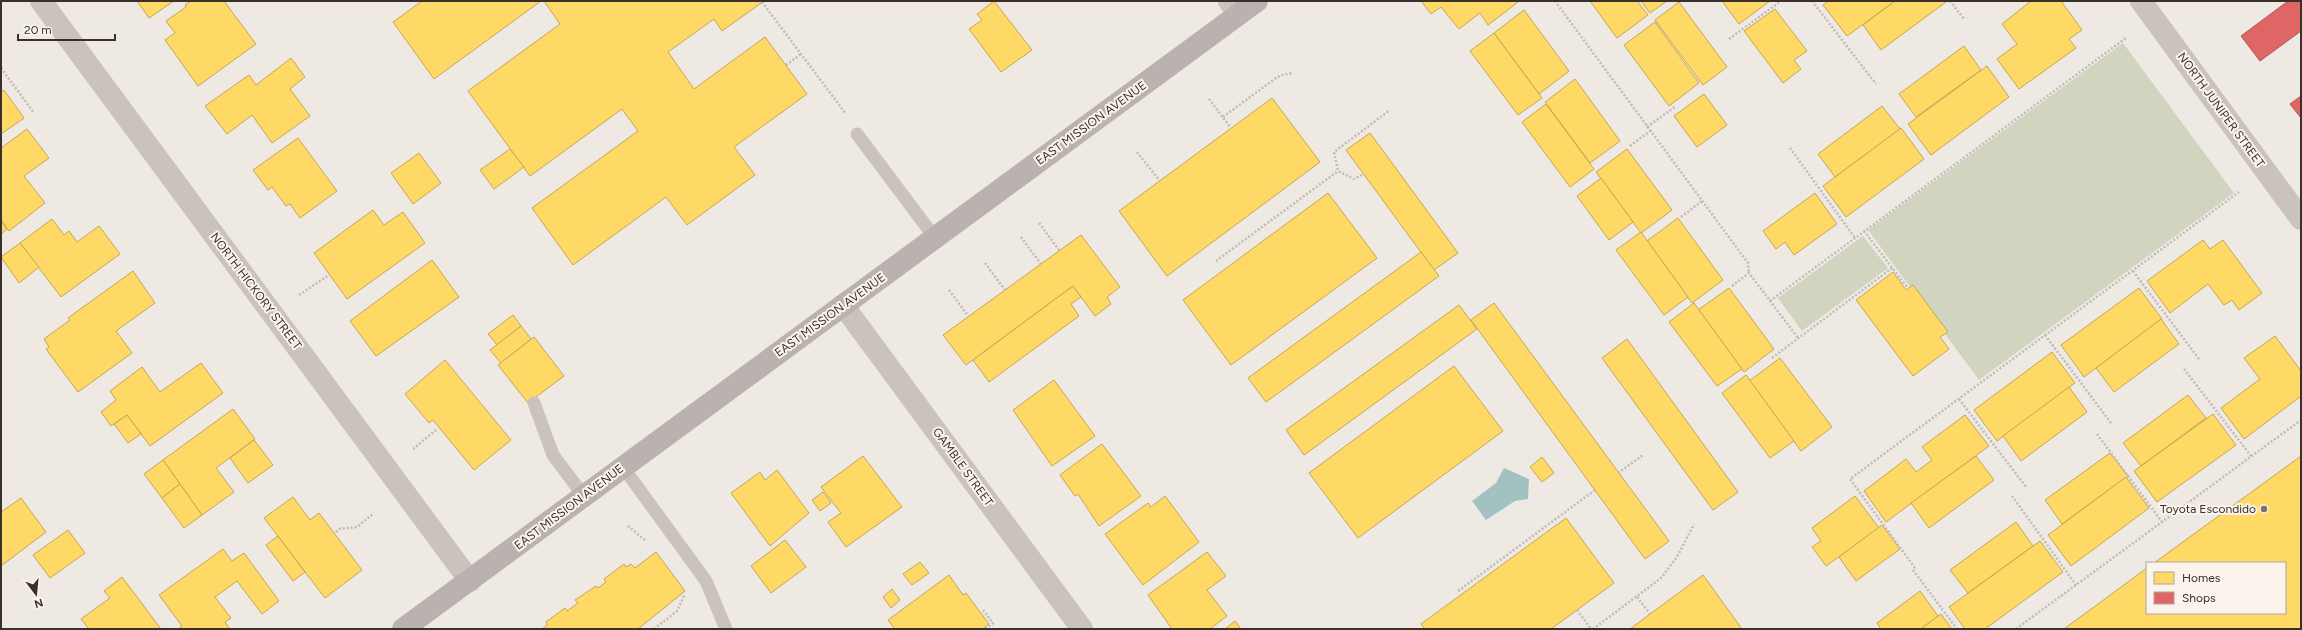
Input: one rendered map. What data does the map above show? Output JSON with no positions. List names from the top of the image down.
{
  "streets": {
    "main road": ["EAST MISSION AVENUE"],
    "street": ["NORTH JUNIPER STREET", "NORTH HICKORY STREET", "GAMBLE STREET"]
  },
  "crossings": [
    ["EAST MISSION AVENUE", "NORTH HICKORY STREET"],
    ["EAST MISSION AVENUE", "GAMBLE STREET"]
  ],
  "places": ["Toyota Escondido"],
  "legend": ["Homes", "Shops"],
  "scale_bar": "20 m",
  "north": "bottom"
}
